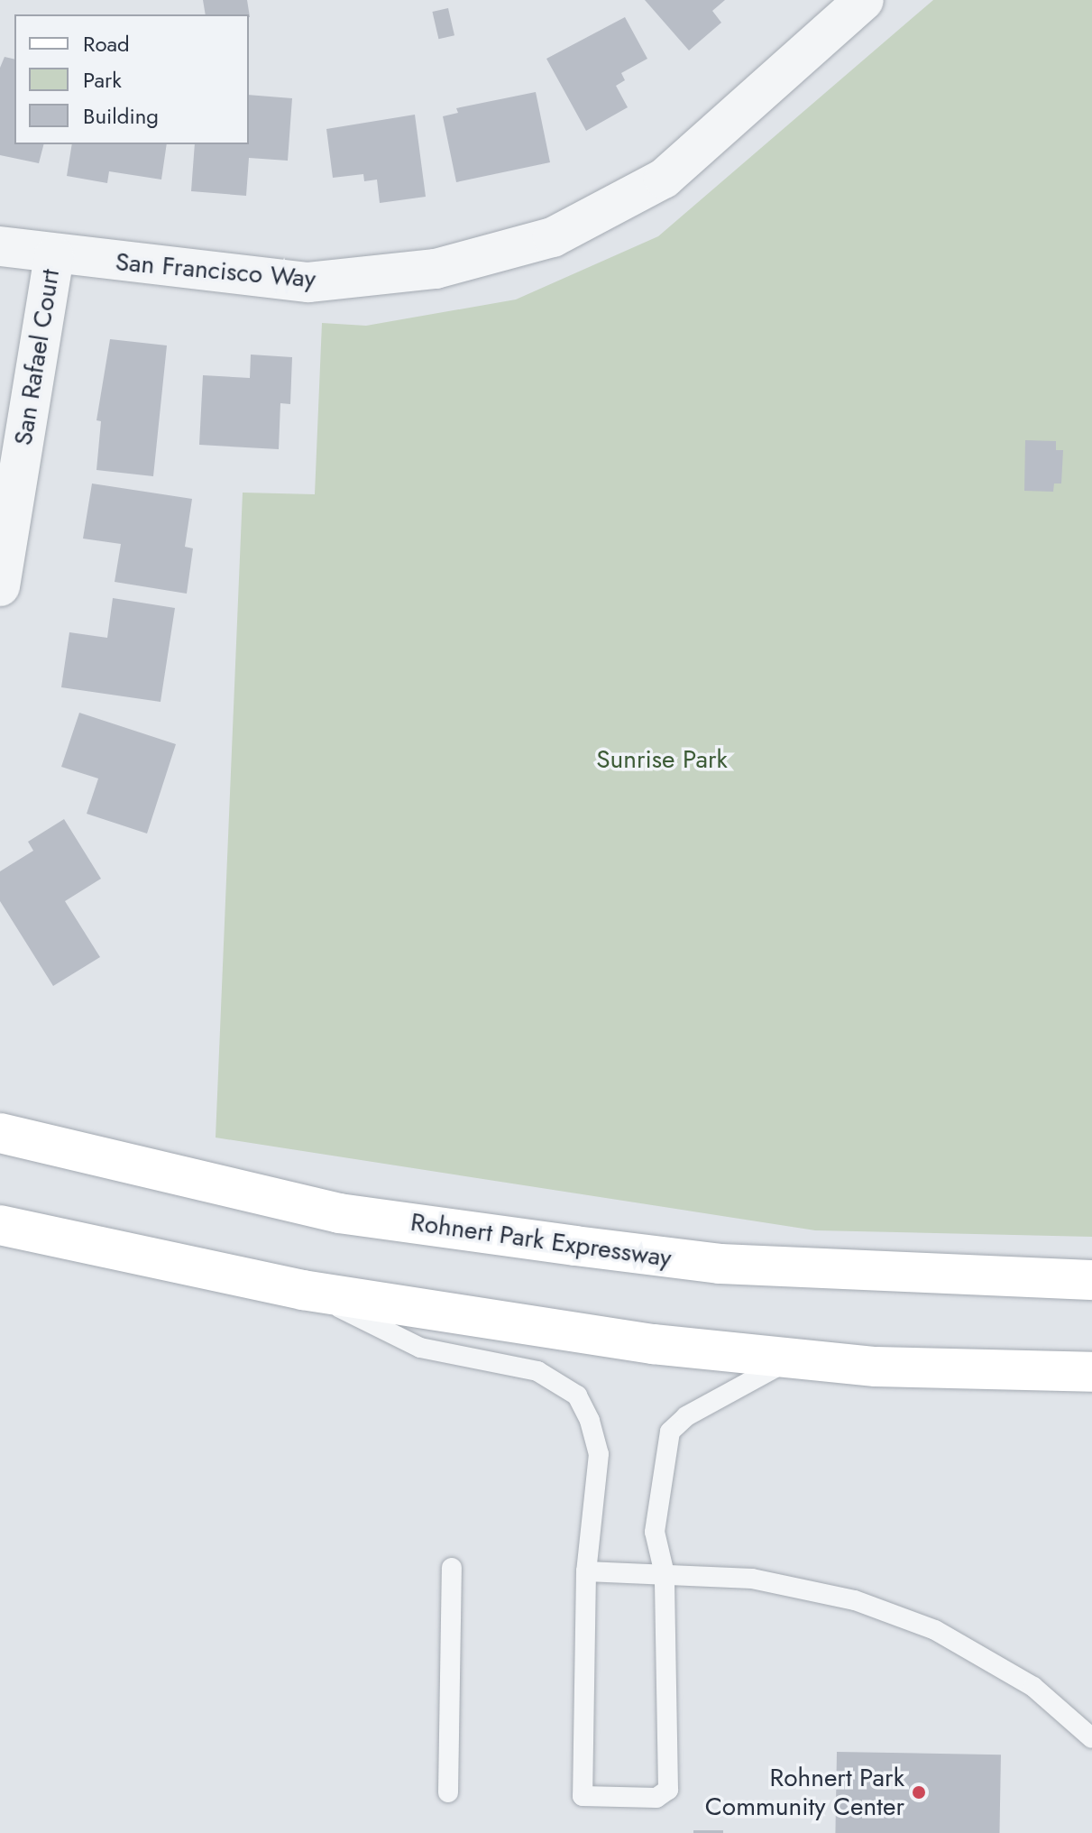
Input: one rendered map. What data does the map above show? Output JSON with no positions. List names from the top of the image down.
{
  "streets": {
    "main road": ["Rohnert Park Expressway"],
    "street": ["San Francisco Way", "San Rafael Court"]
  },
  "crossings": [
    ["San Francisco Way", "San Rafael Court"]
  ],
  "parks": ["Sunrise Park"],
  "places": ["Rohnert Park Community Center"],
  "legend": ["Road", "Park", "Building"]
}
